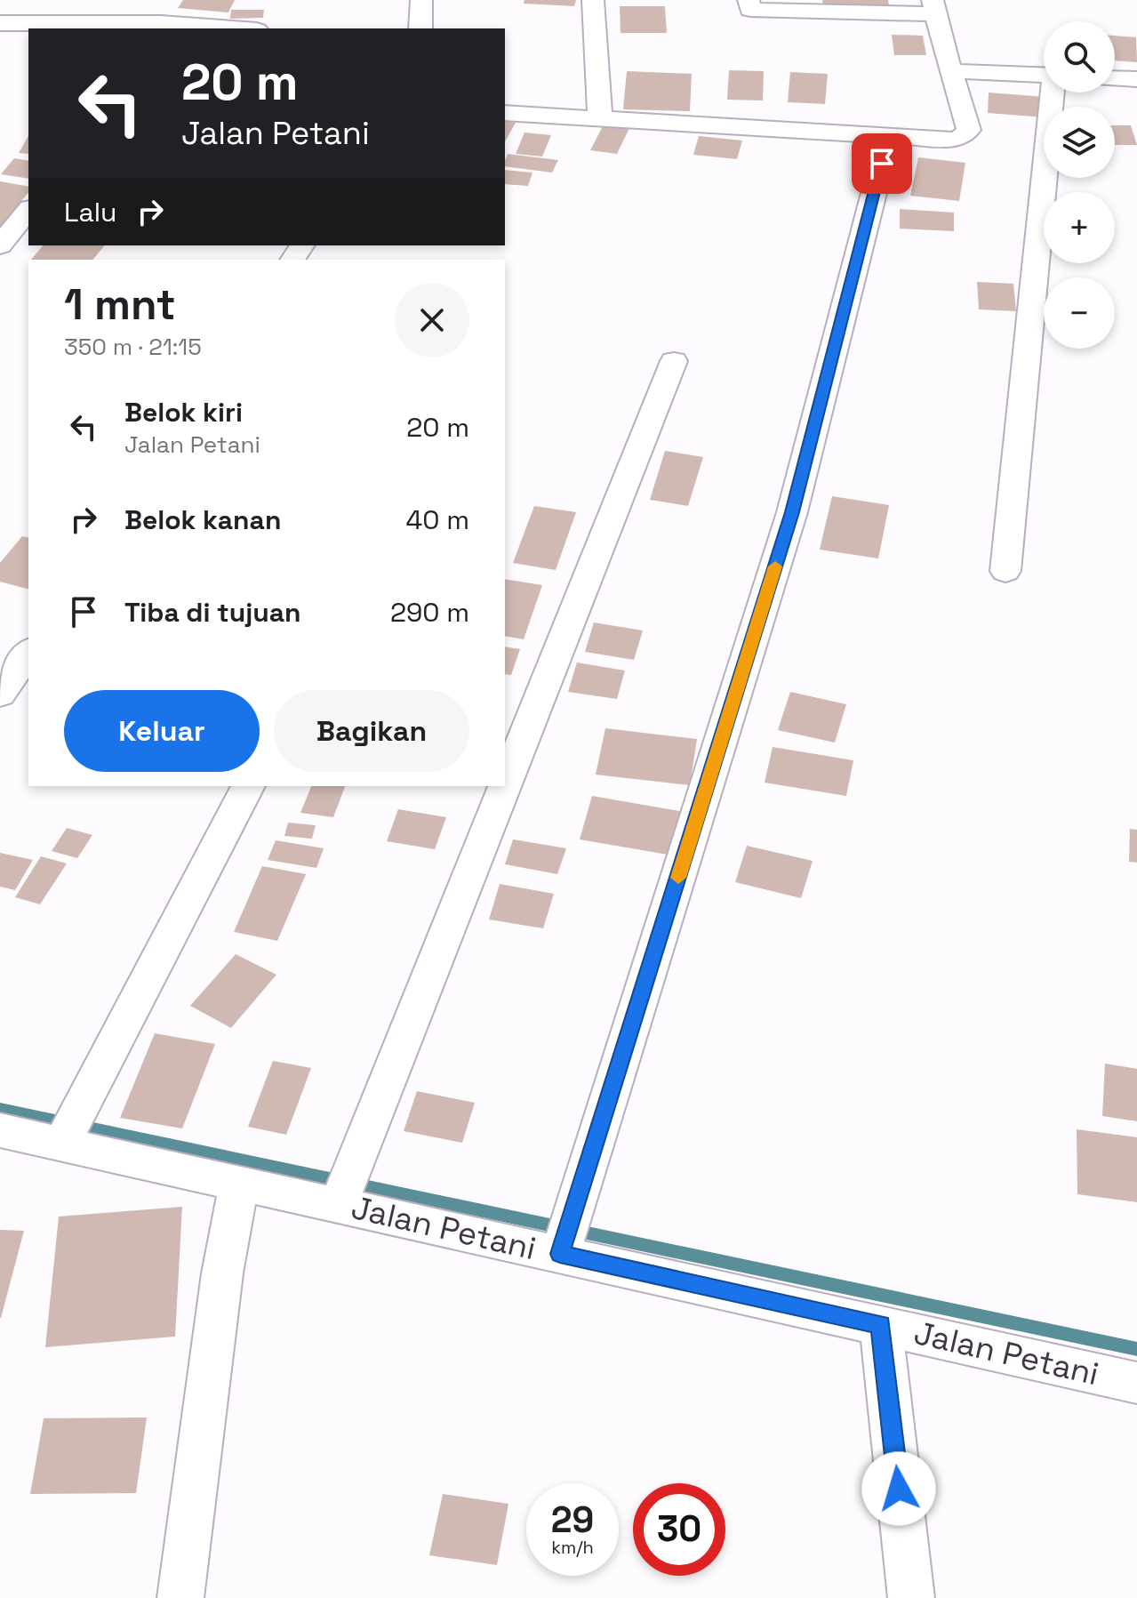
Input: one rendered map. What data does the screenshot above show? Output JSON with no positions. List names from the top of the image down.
{
  "streets": {
    "street": ["Jalan Petani"]
  },
  "page": {
    "map_buttons": ["+", "−"],
    "turn": ["20 m", "Jalan Petani"],
    "then": "Lalu",
    "heading": ["1 mnt", "350 m · 21:15"],
    "list": [
      {
        "name": "Belok kiri",
        "note": "Jalan Petani",
        "value": "20 m"
      },
      {
        "name": "Belok kanan",
        "value": "40 m"
      },
      {
        "name": "Tiba di tujuan",
        "value": "290 m"
      }
    ],
    "buttons": ["Keluar", "Bagikan"],
    "speed": "29 km/h",
    "limit": "30"
  }
}
